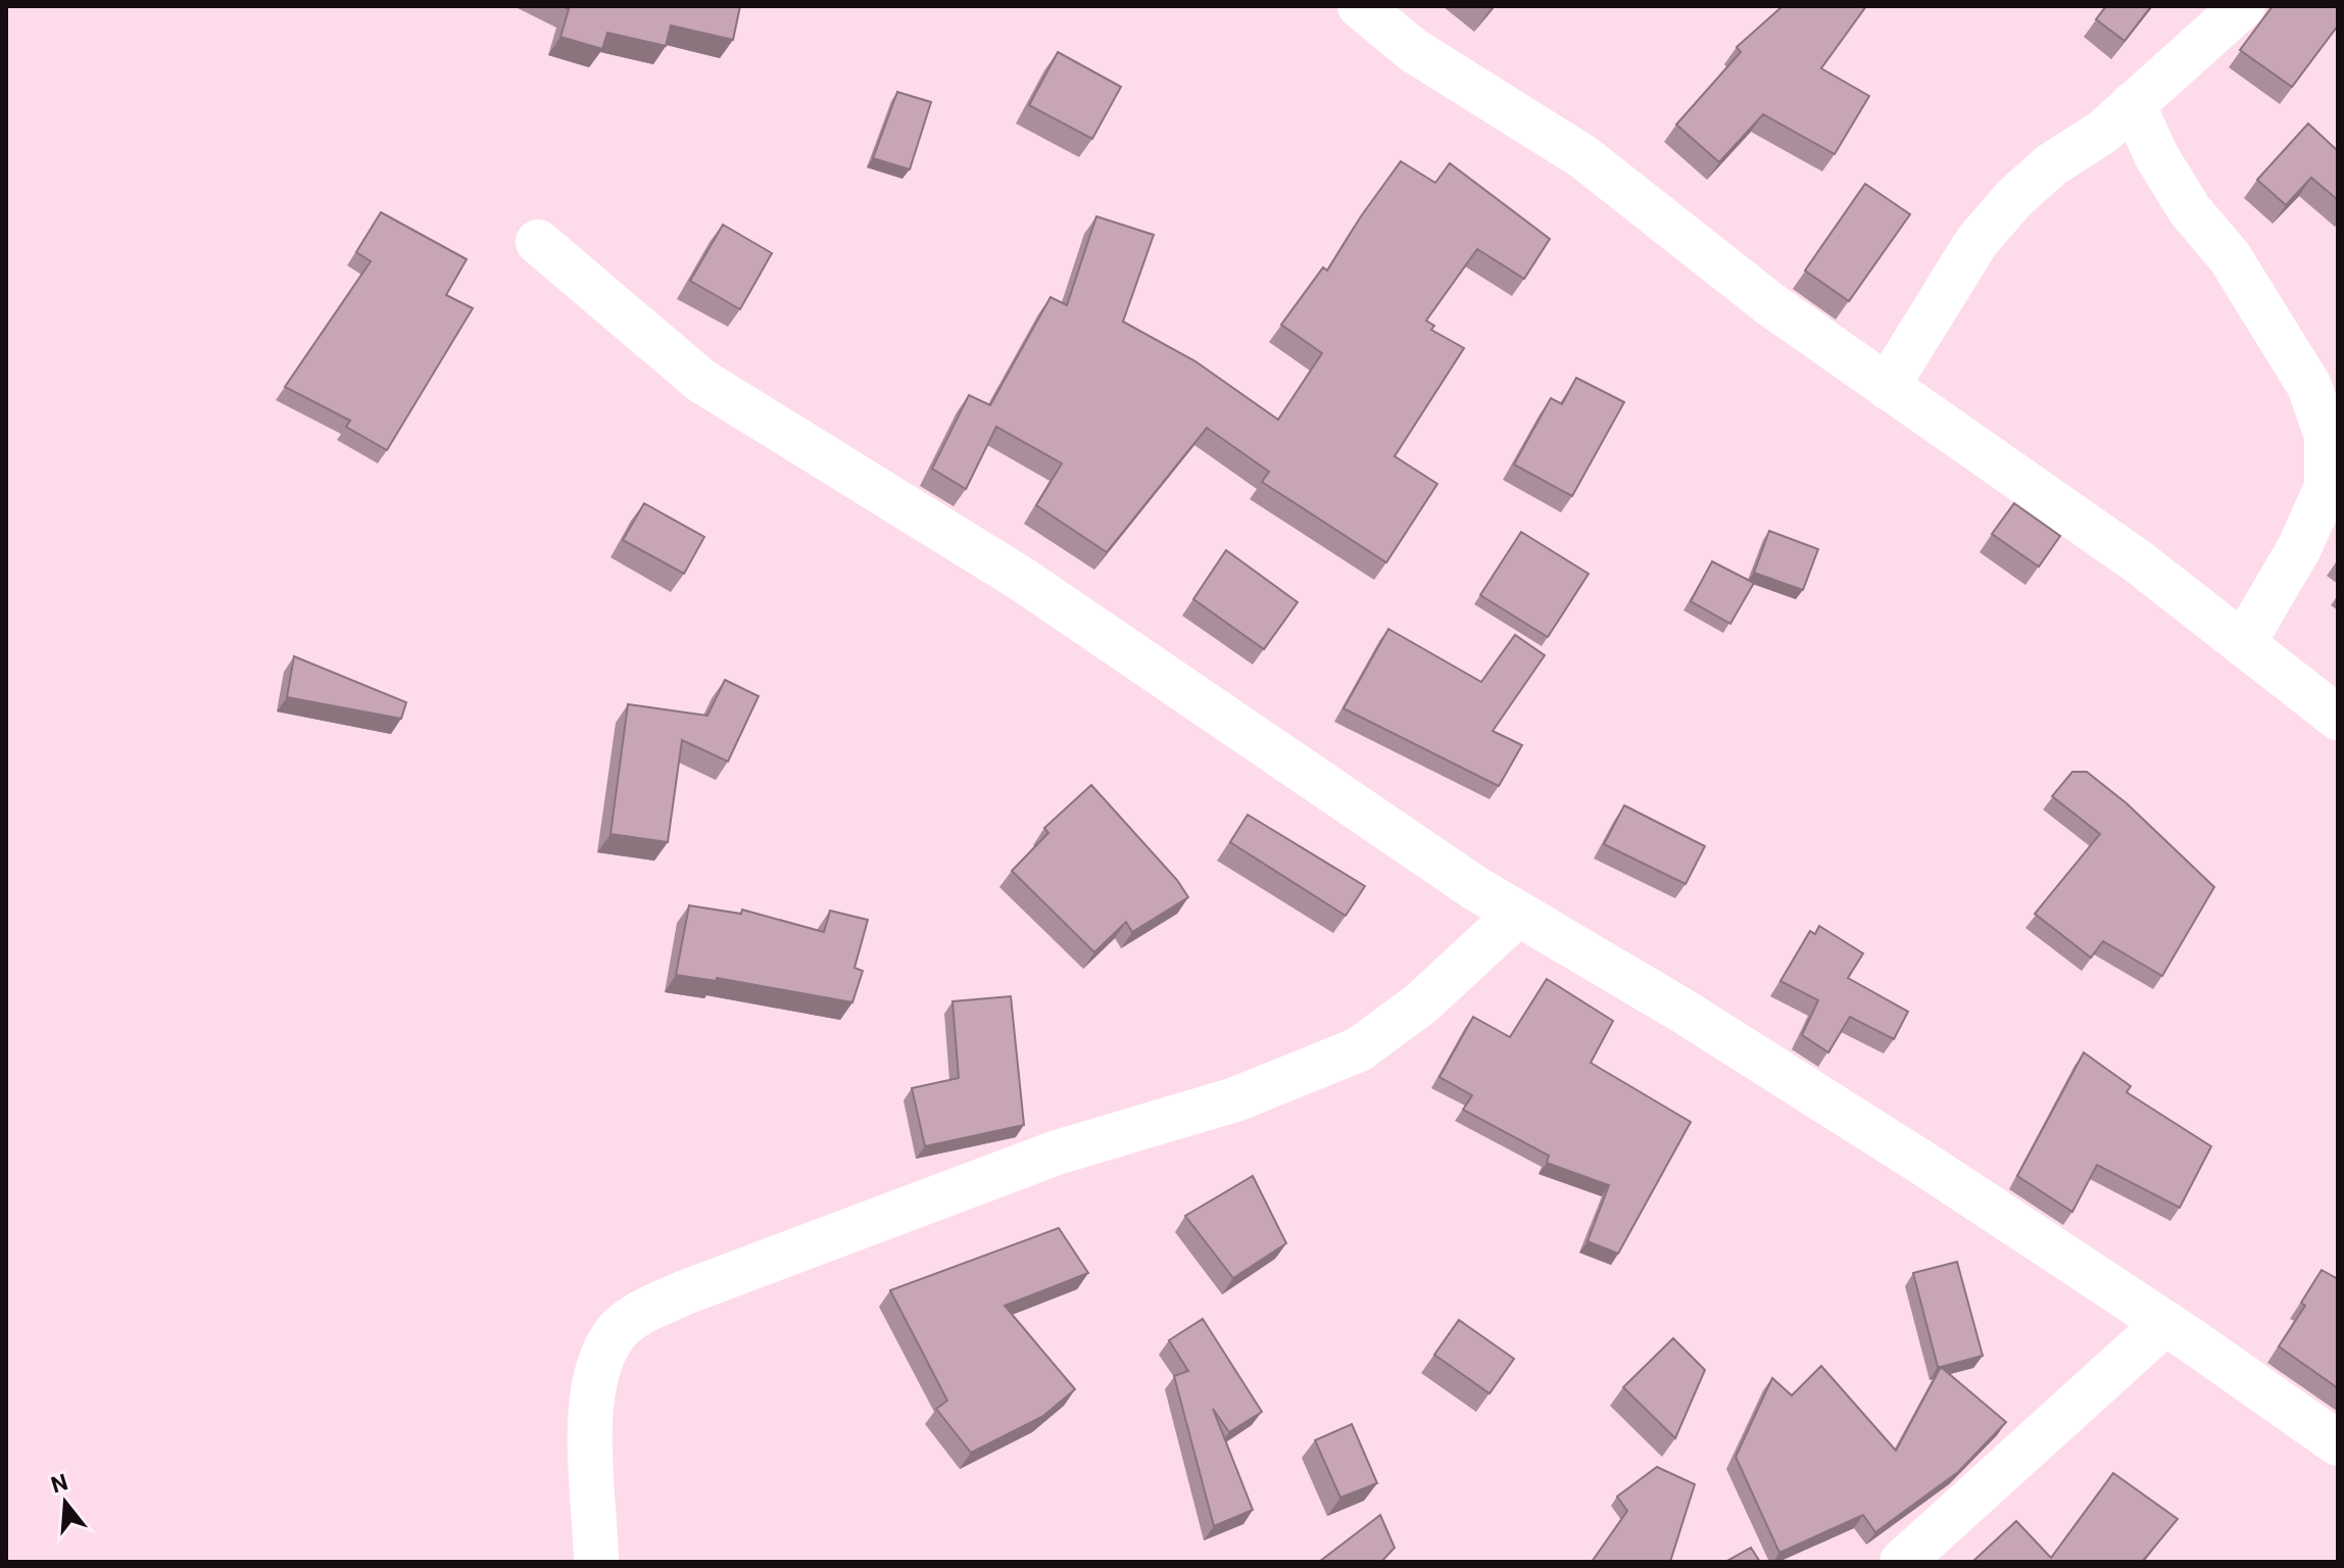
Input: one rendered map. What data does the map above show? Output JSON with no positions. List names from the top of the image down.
{
  "north": "top"
}
